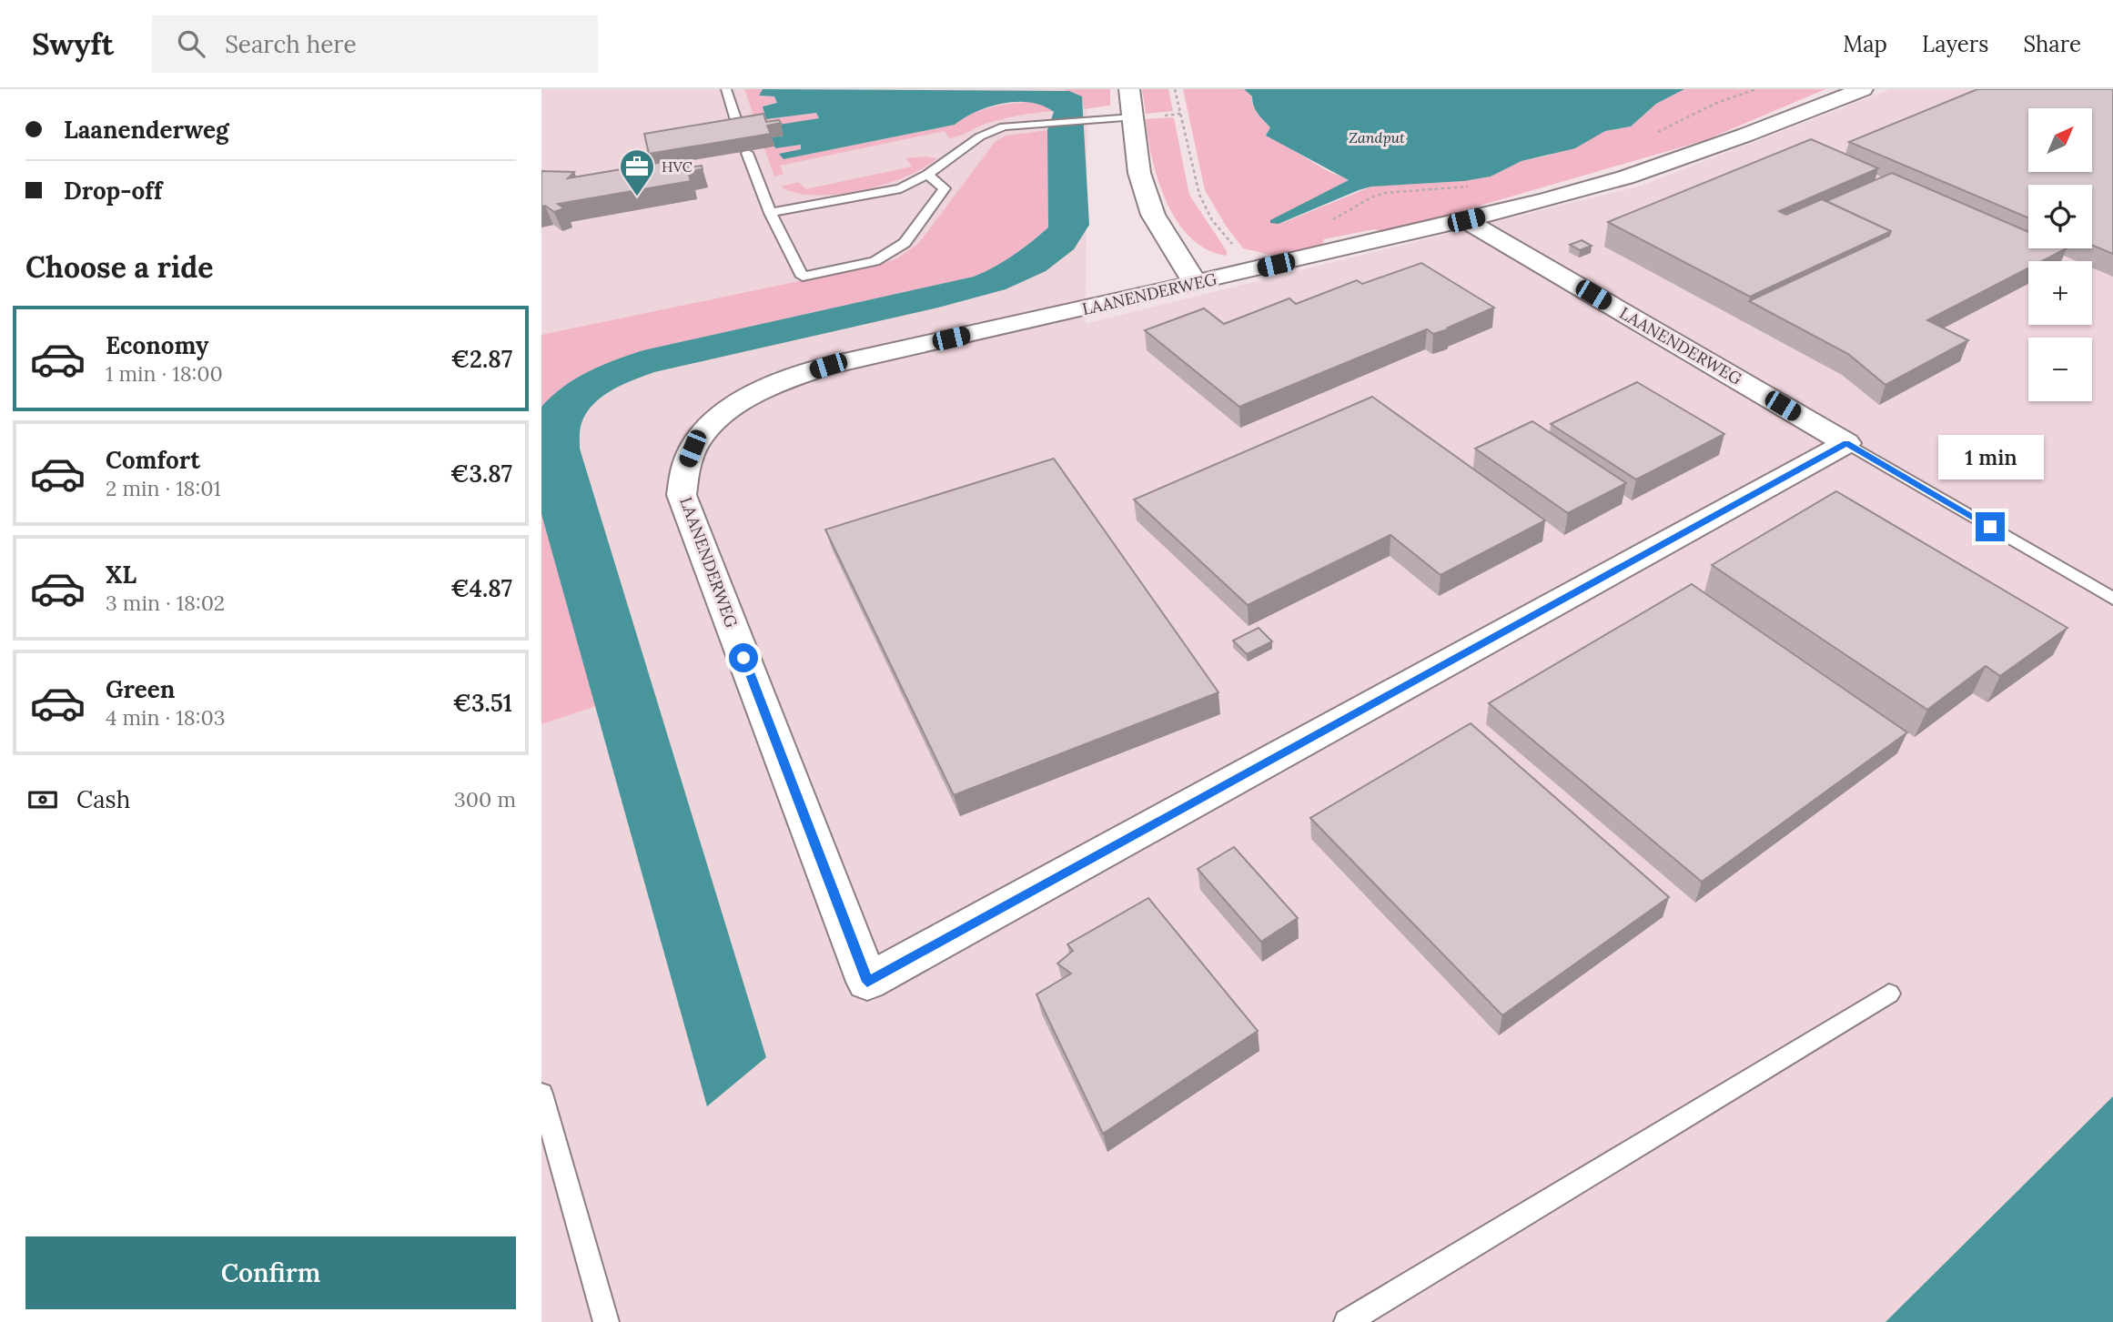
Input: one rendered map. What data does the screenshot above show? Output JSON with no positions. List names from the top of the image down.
{
  "streets": {
    "street": ["LAANENDERWEG"]
  },
  "water": ["Zandput"],
  "places": {
    "office": ["HVC"]
  },
  "north": "top right",
  "page": {
    "header": "Swyft",
    "search": "Search here",
    "nav": ["Map", "Layers", "Share"],
    "banner": ["Laanenderweg", "Drop-off"],
    "map_buttons": ["+", "−"],
    "heading": "Choose a ride",
    "list": [
      {
        "name": "Economy",
        "note": "1 min · 18:00",
        "value": "€2.87"
      },
      {
        "name": "Comfort",
        "note": "2 min · 18:01",
        "value": "€3.87"
      },
      {
        "name": "XL",
        "note": "3 min · 18:02",
        "value": "€4.87"
      },
      {
        "name": "Green",
        "note": "4 min · 18:03",
        "value": "€3.51"
      }
    ],
    "bubble": "1 min",
    "pay": ["Cash", "300 m"],
    "buttons": "Confirm"
  }
}
